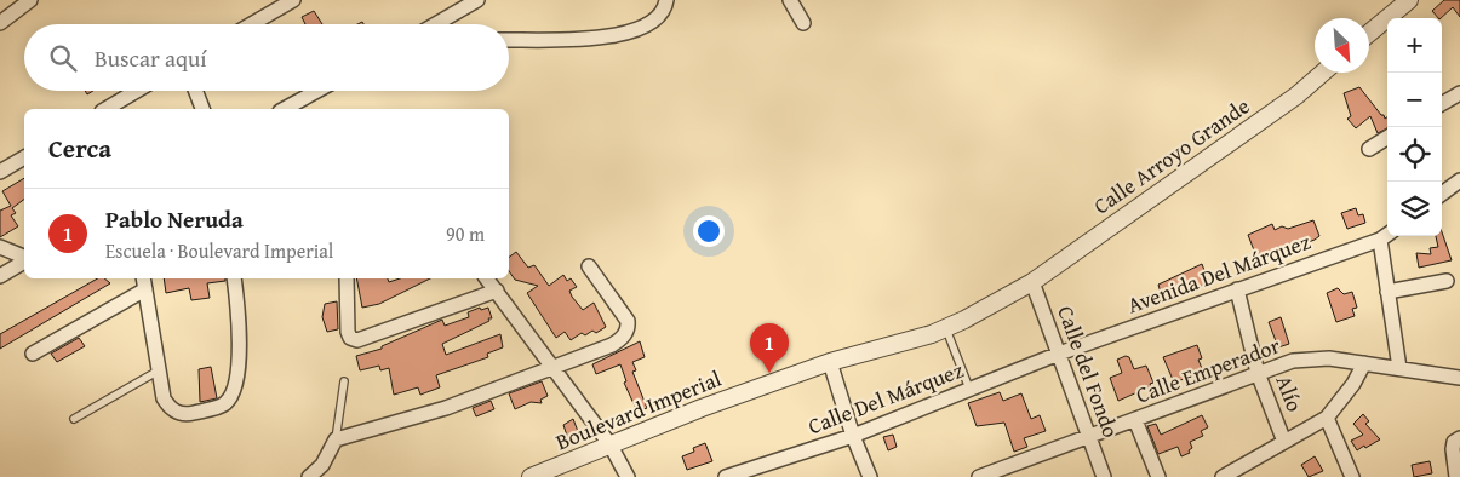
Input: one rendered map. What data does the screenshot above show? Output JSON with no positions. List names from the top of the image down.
{
  "streets": {
    "street": [
      "Calle Arroyo Grande",
      "Avenida Del Márquez",
      "Calle Emperador",
      "Calle del Fondo",
      "Alío",
      "Calle Del Márquez",
      "Boulevard Imperial"
    ]
  },
  "crossings": [
    ["Calle Arroyo Grande", "Calle del Fondo"],
    ["Calle Arroyo Grande", "Boulevard Imperial"],
    ["Avenida Del Márquez", "Calle del Fondo"],
    ["Avenida Del Márquez", "Alío"],
    ["Avenida Del Márquez", "Calle Del Márquez"],
    ["Calle Emperador", "Calle del Fondo"],
    ["Calle Emperador", "Alío"],
    ["Calle del Fondo", "Calle Del Márquez"],
    ["Calle del Fondo", "Boulevard Imperial"]
  ],
  "north": "bottom right",
  "page": {
    "map_buttons": ["+", "−"],
    "search": "Buscar aquí",
    "heading": "Cerca",
    "list": [
      {
        "mark": "1",
        "name": "Pablo Neruda",
        "note": "Escuela · Boulevard Imperial",
        "value": "90 m"
      }
    ],
    "pins": "1"
  }
}
